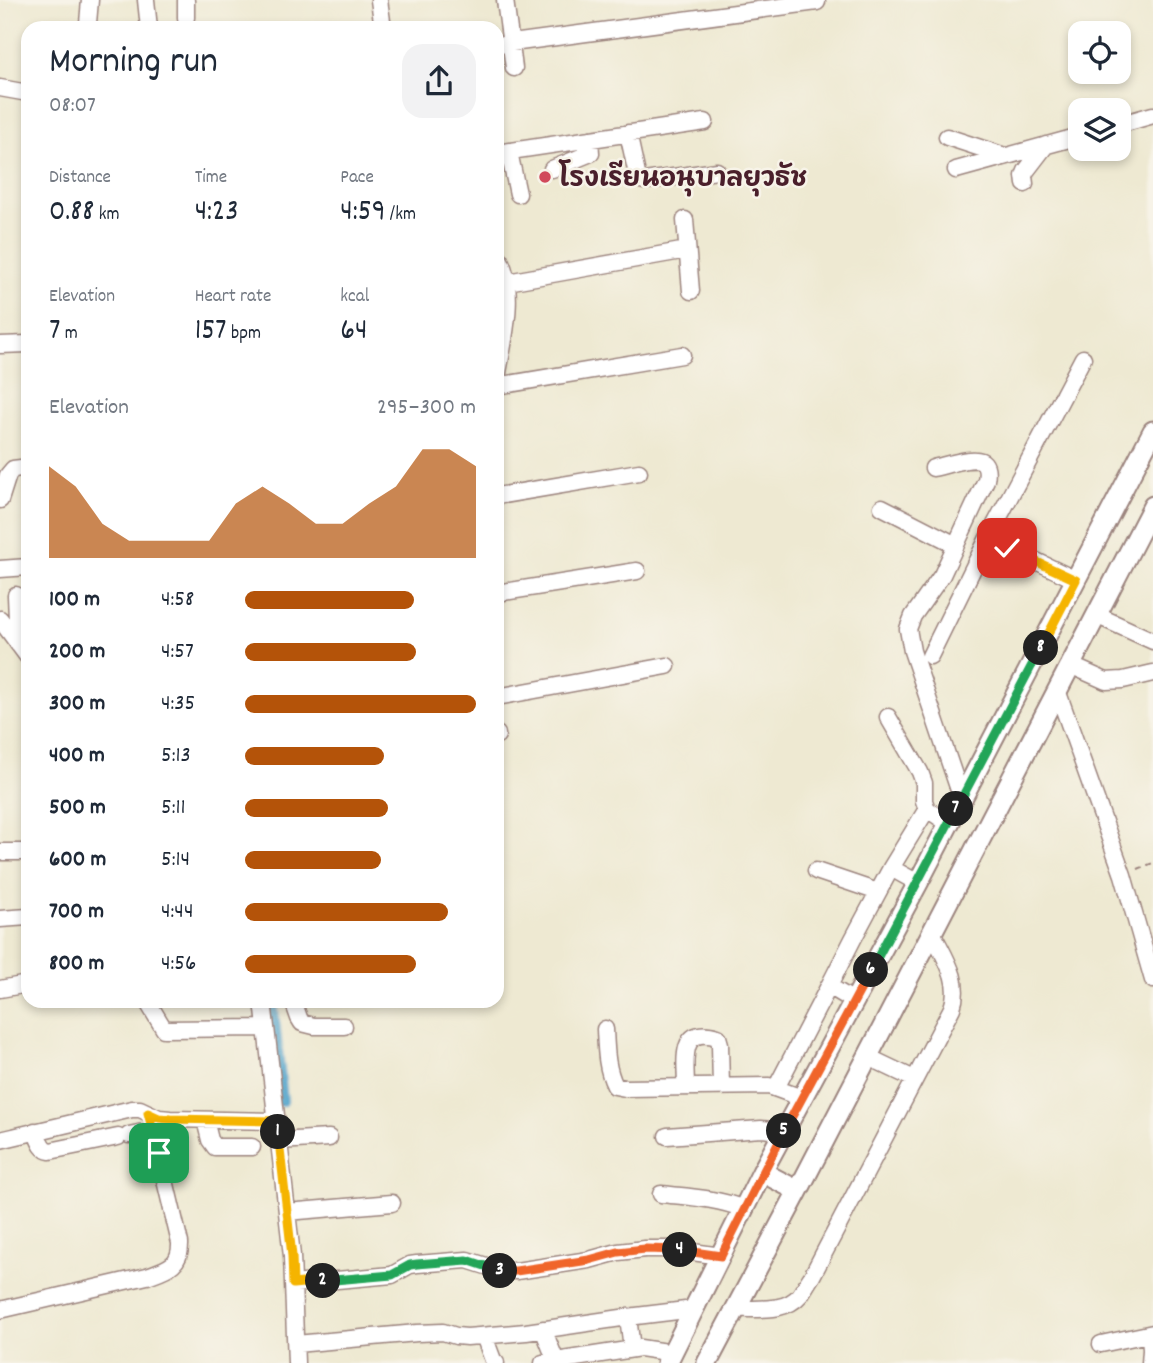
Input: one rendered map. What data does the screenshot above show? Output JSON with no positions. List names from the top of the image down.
{
  "places": ["โรงเรียนอนุบาลยุวธัช"],
  "page": {
    "heading": ["Morning run", "08:07"],
    "stats": [
      ["Distance", "0.88 km"],
      ["Time", "4:23"],
      ["Pace", "4:59 /km"],
      ["Elevation", "7 m"],
      ["Heart rate", "157 bpm"],
      ["kcal", "64"]
    ],
    "chart": ["Elevation", "295–300 m"],
    "list": [
      {
        "name": "100 m",
        "note": "4:58"
      },
      {
        "name": "200 m",
        "note": "4:57"
      },
      {
        "name": "300 m",
        "note": "4:35"
      },
      {
        "name": "400 m",
        "note": "5:13"
      },
      {
        "name": "500 m",
        "note": "5:11"
      },
      {
        "name": "600 m",
        "note": "5:14"
      },
      {
        "name": "700 m",
        "note": "4:44"
      },
      {
        "name": "800 m",
        "note": "4:56"
      }
    ],
    "pins": [
      "8",
      "7",
      "6",
      "5",
      "1",
      "4",
      "3",
      "2"
    ]
  }
}
